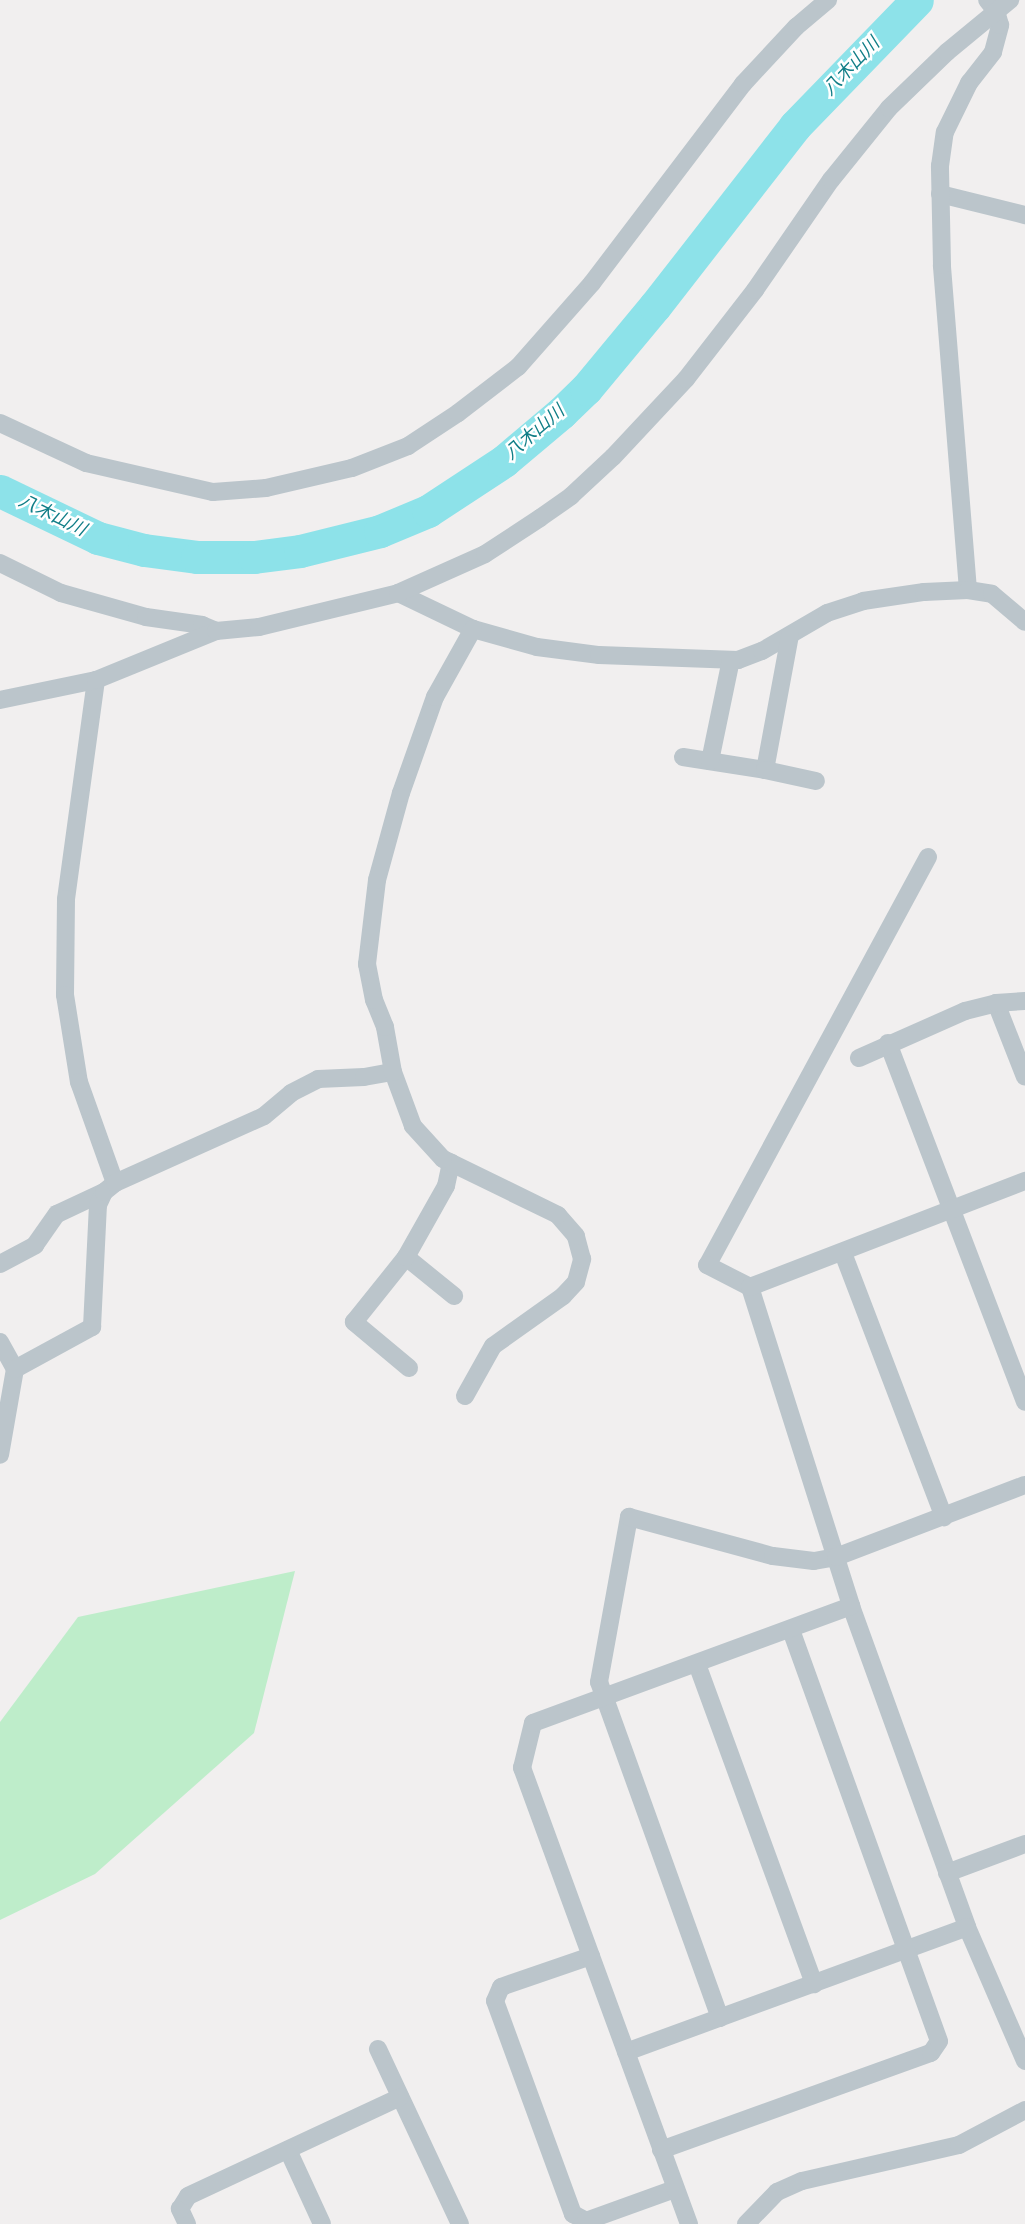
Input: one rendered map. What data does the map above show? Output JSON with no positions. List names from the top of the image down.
{
  "water": ["八木山川"]
}
